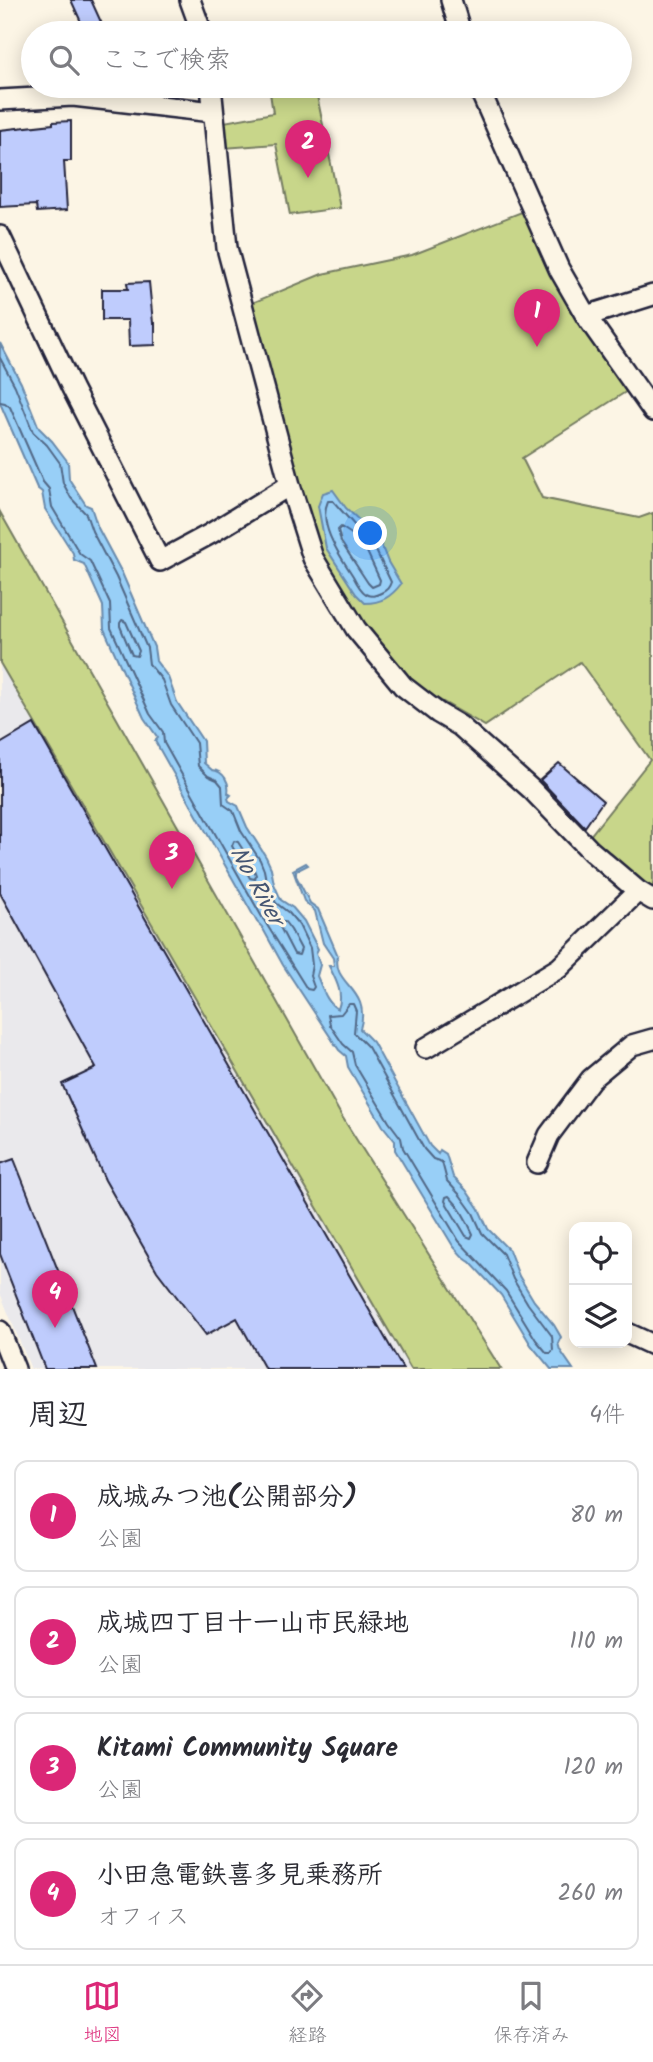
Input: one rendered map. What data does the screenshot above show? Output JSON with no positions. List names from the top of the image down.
{
  "water": ["No River"],
  "page": {
    "search": "ここで検索",
    "pins": [
      "2",
      "1",
      "3",
      "4"
    ],
    "heading": ["周辺", "4件"],
    "list": [
      {
        "mark": "1",
        "name": "成城みつ池(公開部分)",
        "note": "公園",
        "value": "80 m"
      },
      {
        "mark": "2",
        "name": "成城四丁目十一山市民緑地",
        "note": "公園",
        "value": "110 m"
      },
      {
        "mark": "3",
        "name": "Kitami Community Square",
        "note": "公園",
        "value": "120 m"
      },
      {
        "mark": "4",
        "name": "小田急電鉄喜多見乗務所",
        "note": "オフィス",
        "value": "260 m"
      }
    ],
    "nav": ["地図", "経路", "保存済み"]
  }
}
